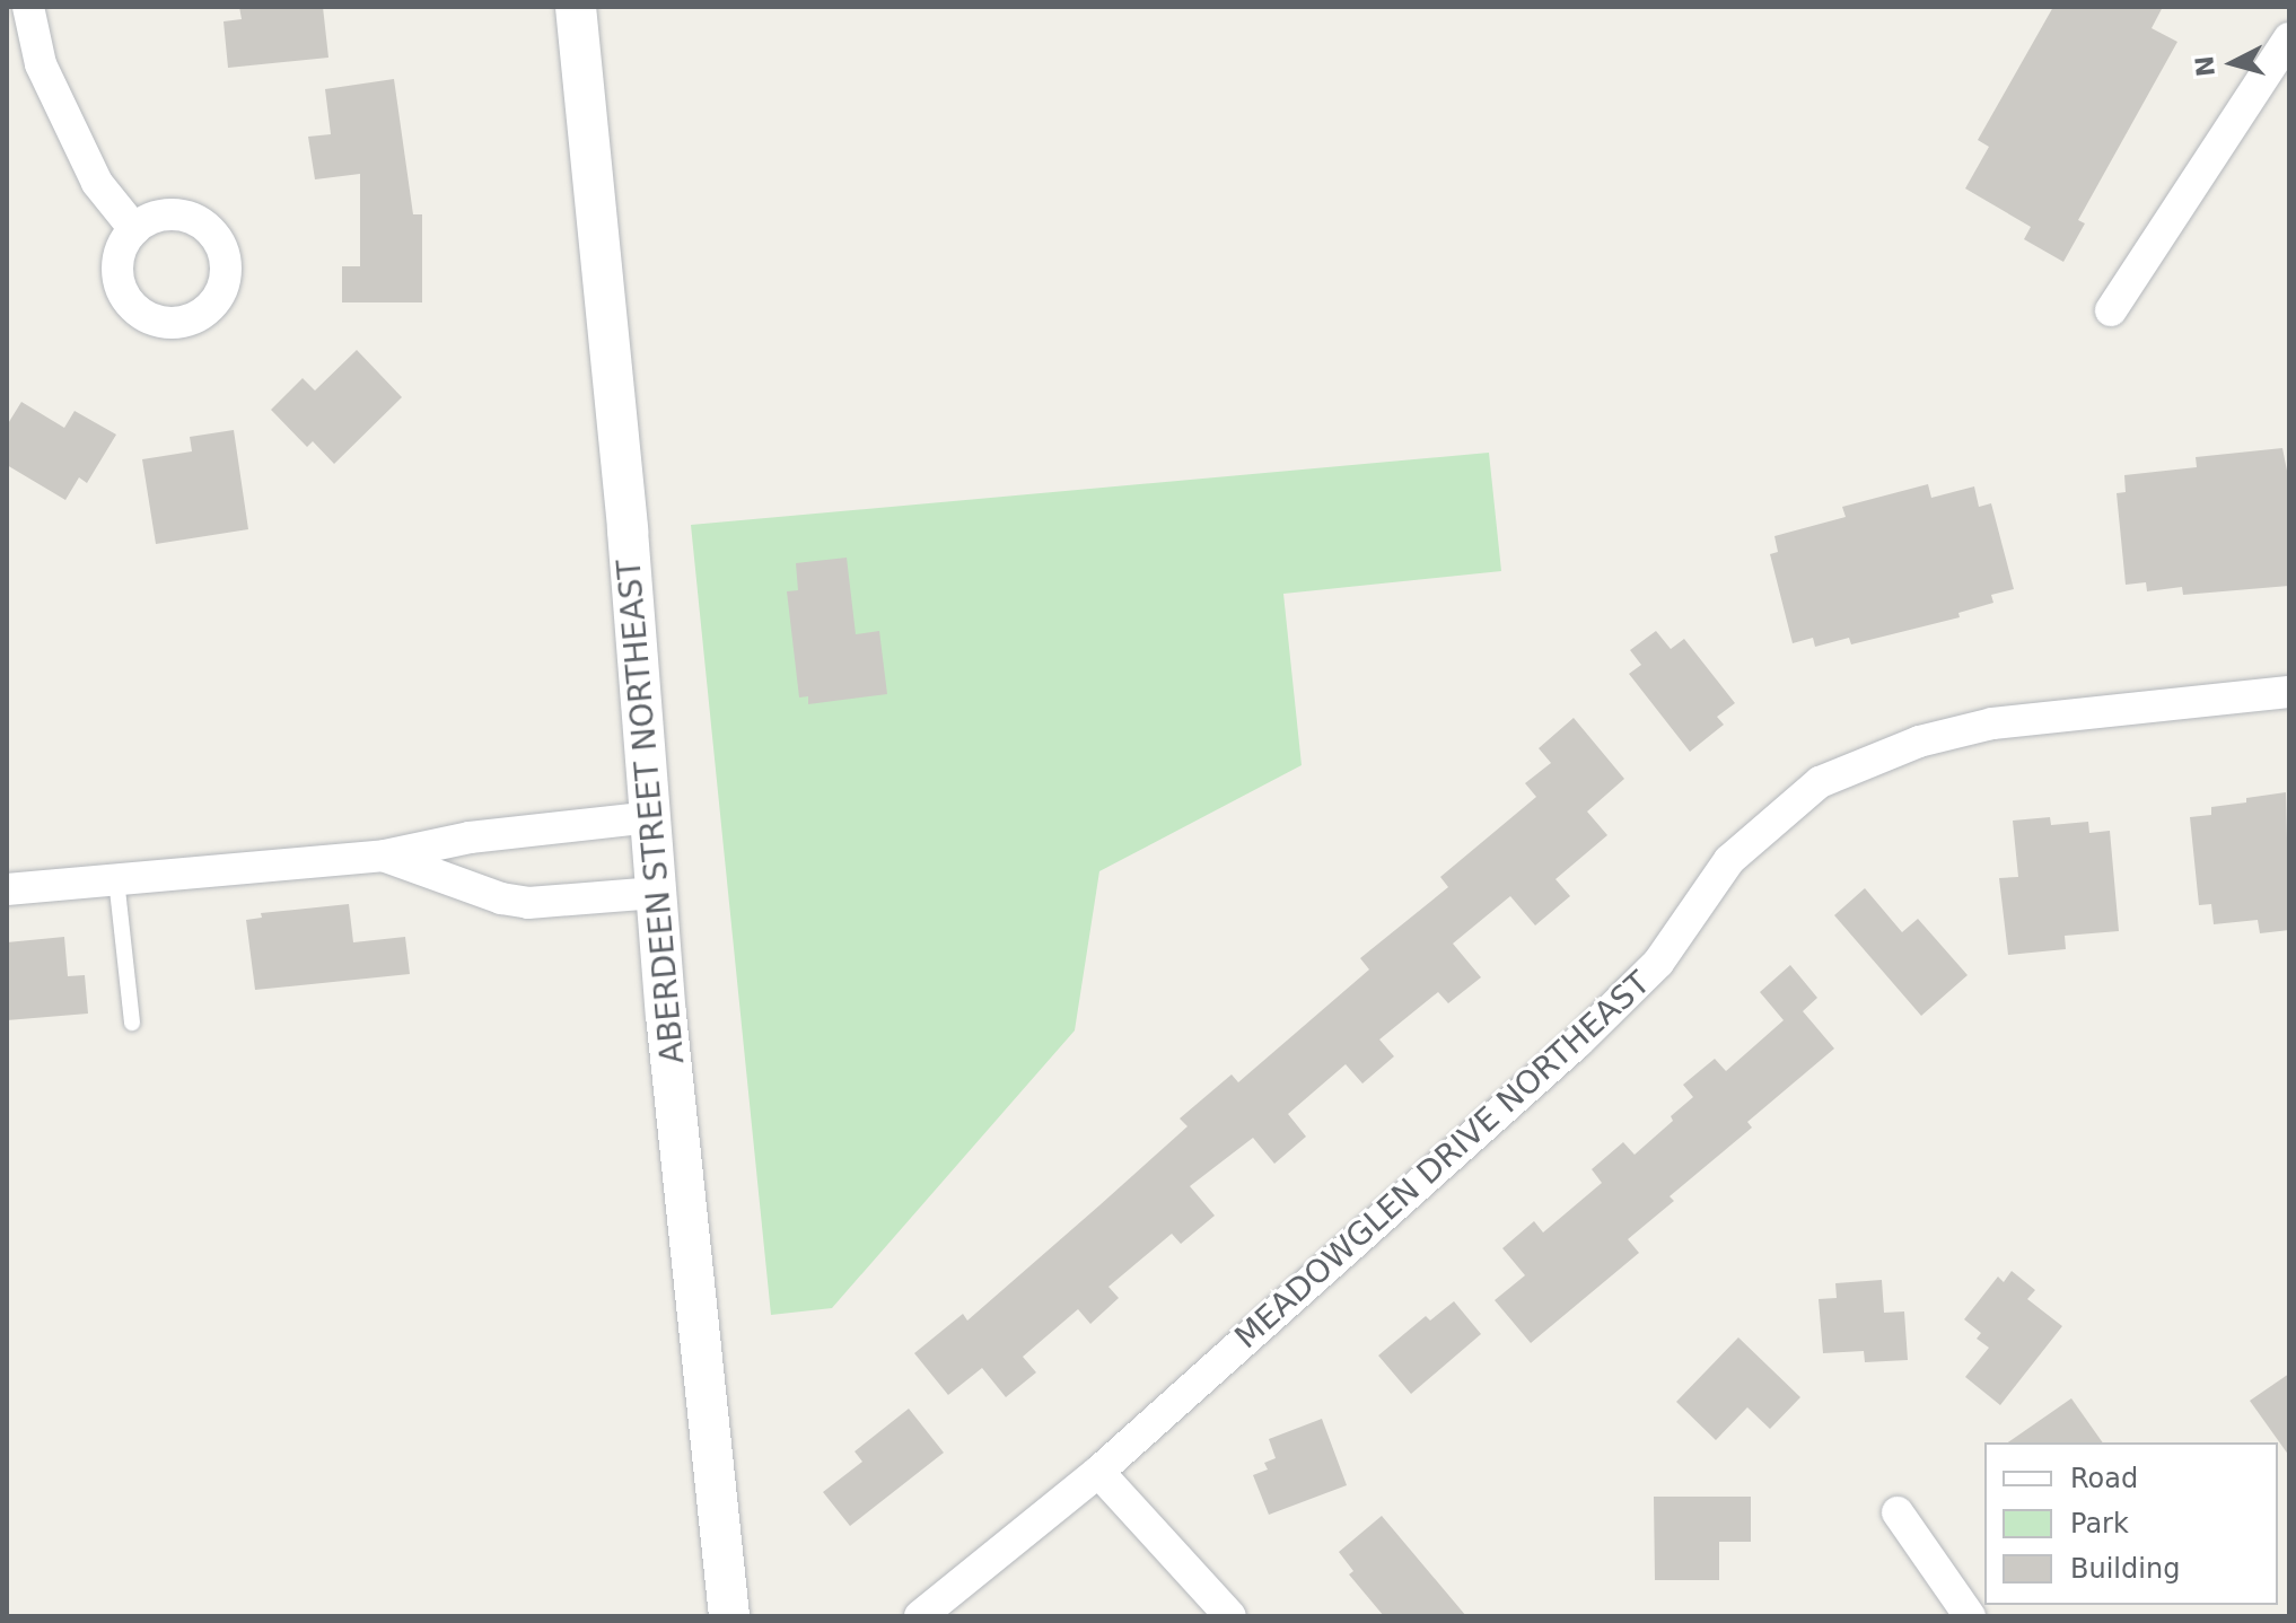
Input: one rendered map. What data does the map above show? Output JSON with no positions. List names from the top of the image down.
{
  "streets": {
    "street": ["ABERDEEN STREET NORTHEAST", "MEADOWGLEN DRIVE NORTHEAST"]
  },
  "legend": ["Road", "Park", "Building"],
  "north": "left"
}
